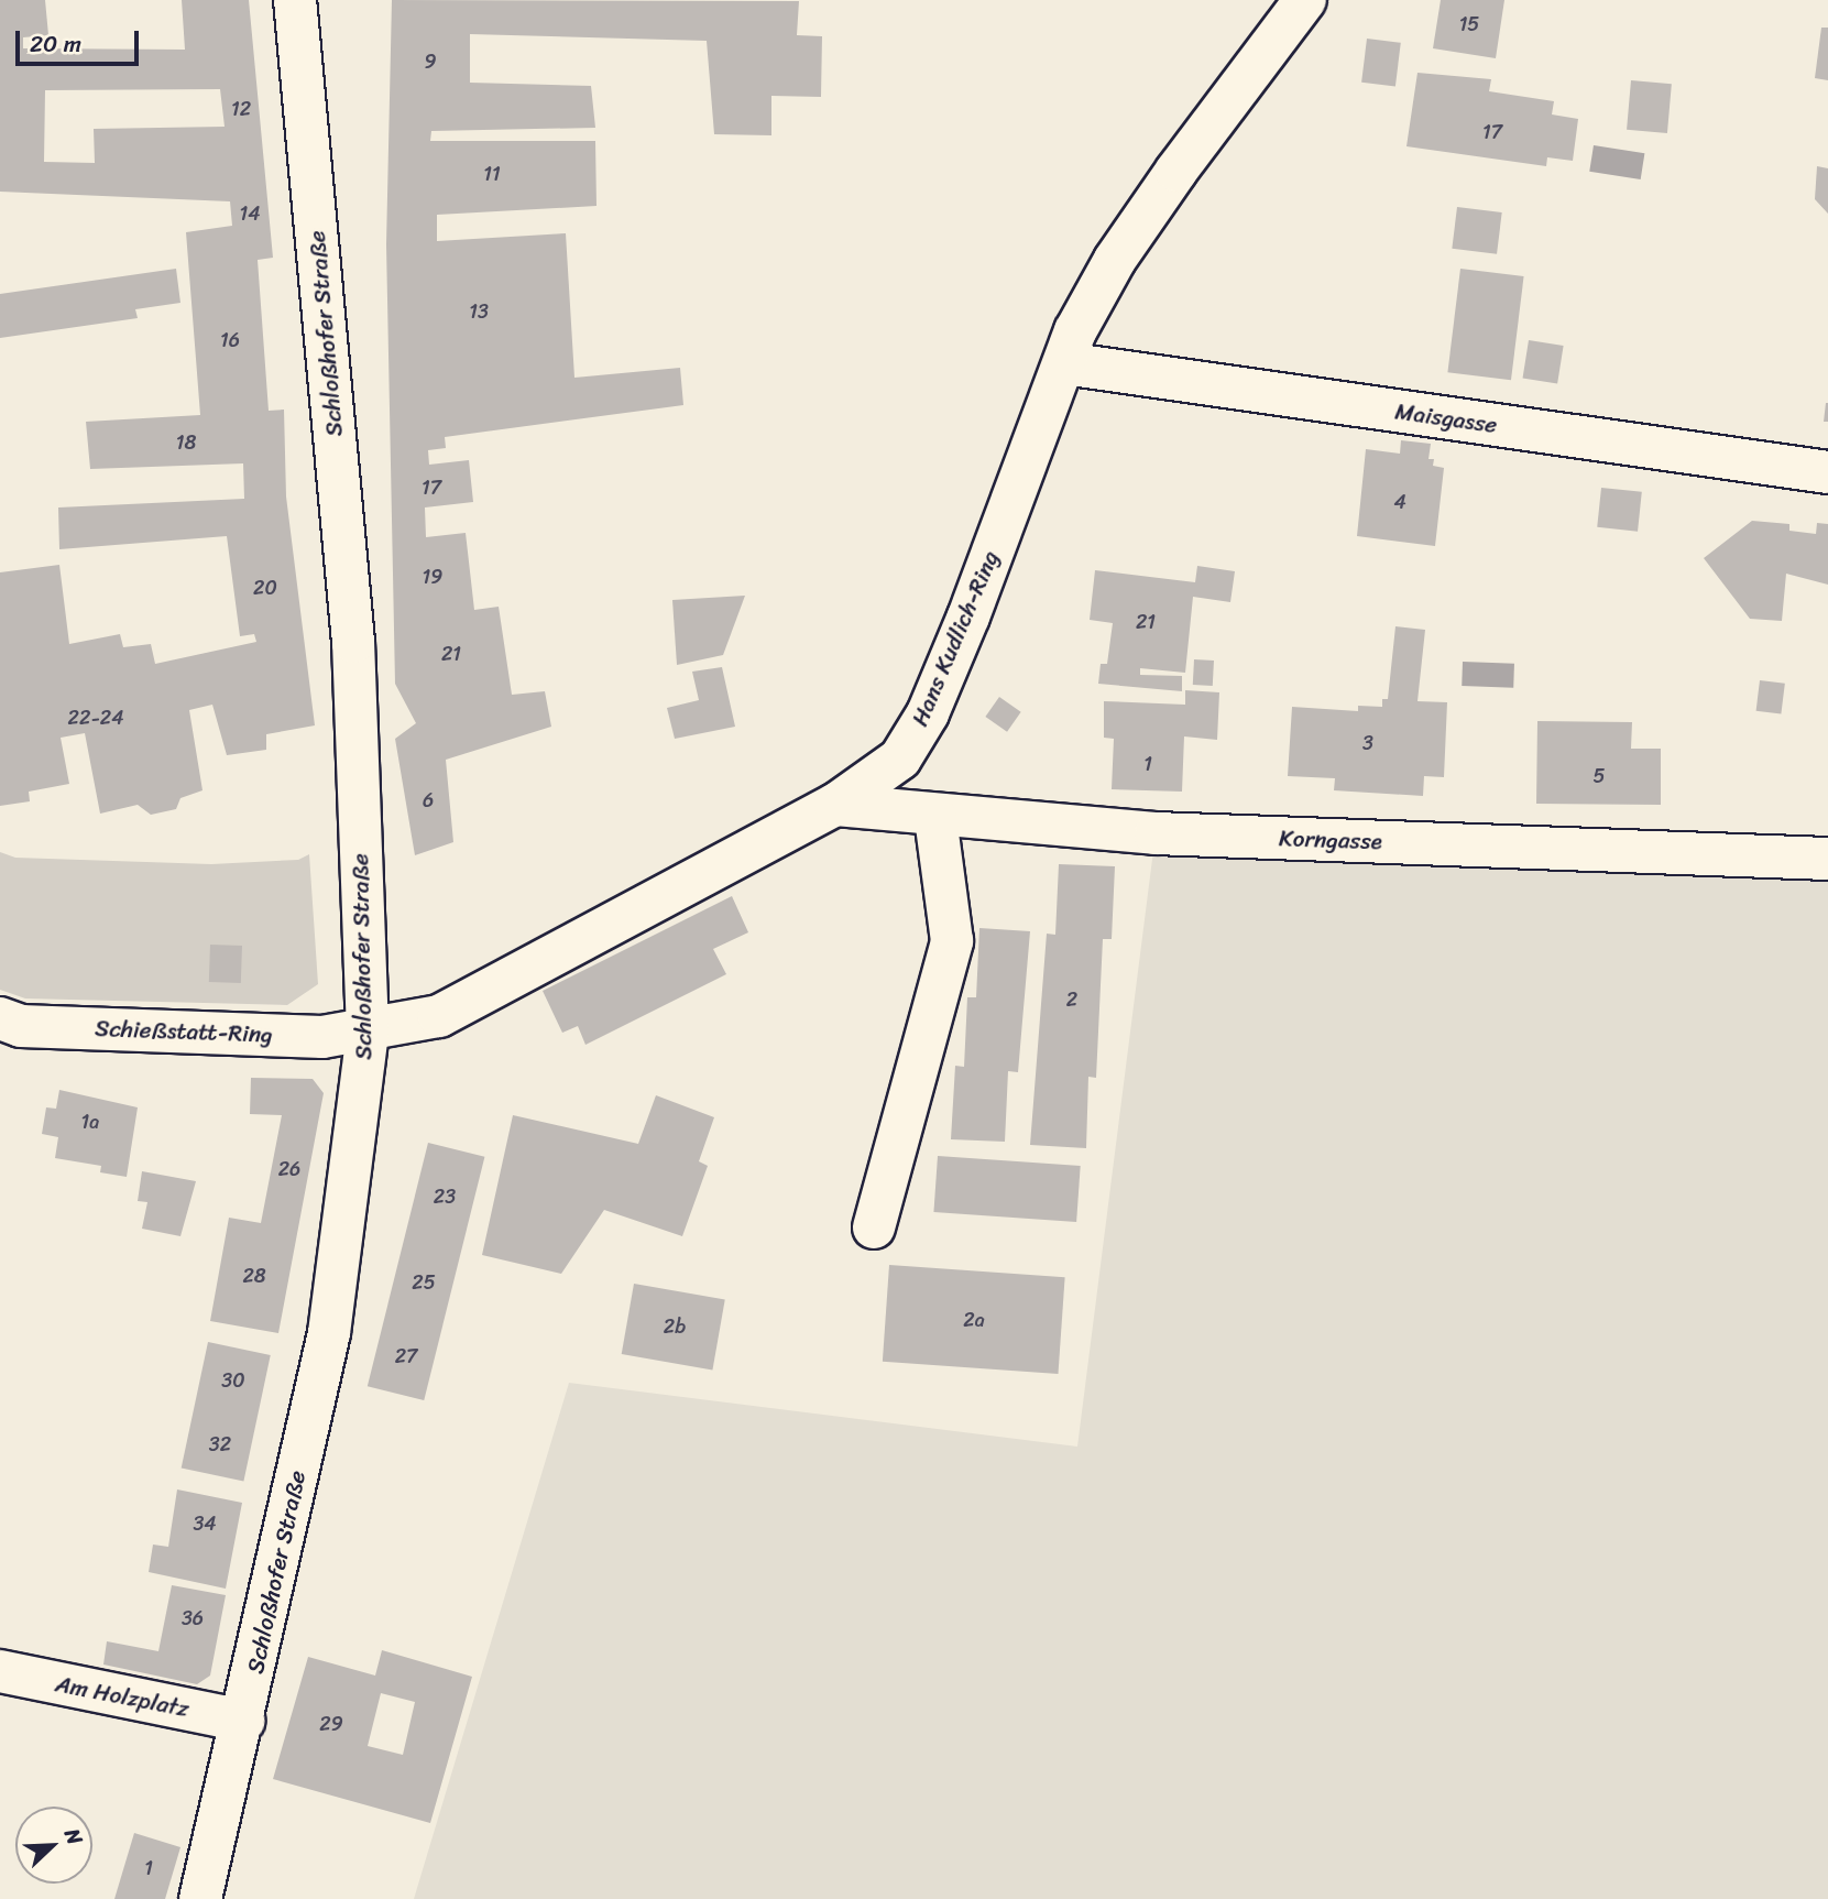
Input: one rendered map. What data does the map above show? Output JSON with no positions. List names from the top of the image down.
{
  "streets": {
    "street": [
      "Schloßhofer Straße",
      "Maisgasse",
      "Hans Kudlich-Ring",
      "Korngasse",
      "Schießstatt-Ring",
      "Am Holzplatz"
    ]
  },
  "crossings": [
    ["Schloßhofer Straße", "Hans Kudlich-Ring"],
    ["Schloßhofer Straße", "Schießstatt-Ring"],
    ["Schloßhofer Straße", "Am Holzplatz"],
    ["Maisgasse", "Hans Kudlich-Ring"],
    ["Hans Kudlich-Ring", "Korngasse"],
    ["Hans Kudlich-Ring", "Schießstatt-Ring"]
  ],
  "house_numbers": [
    "15",
    "9",
    "12",
    "17",
    "11",
    "14",
    "13",
    "16",
    "18",
    "17",
    "4",
    "19",
    "20",
    "21",
    "21",
    "22-24",
    "3",
    "1",
    "5",
    "6",
    "2",
    "1a",
    "26",
    "23",
    "28",
    "25",
    "2a",
    "2b",
    "27",
    "30",
    "32",
    "34",
    "36",
    "29",
    "1"
  ],
  "scale_bar": "20 m",
  "north": "top right"
}
